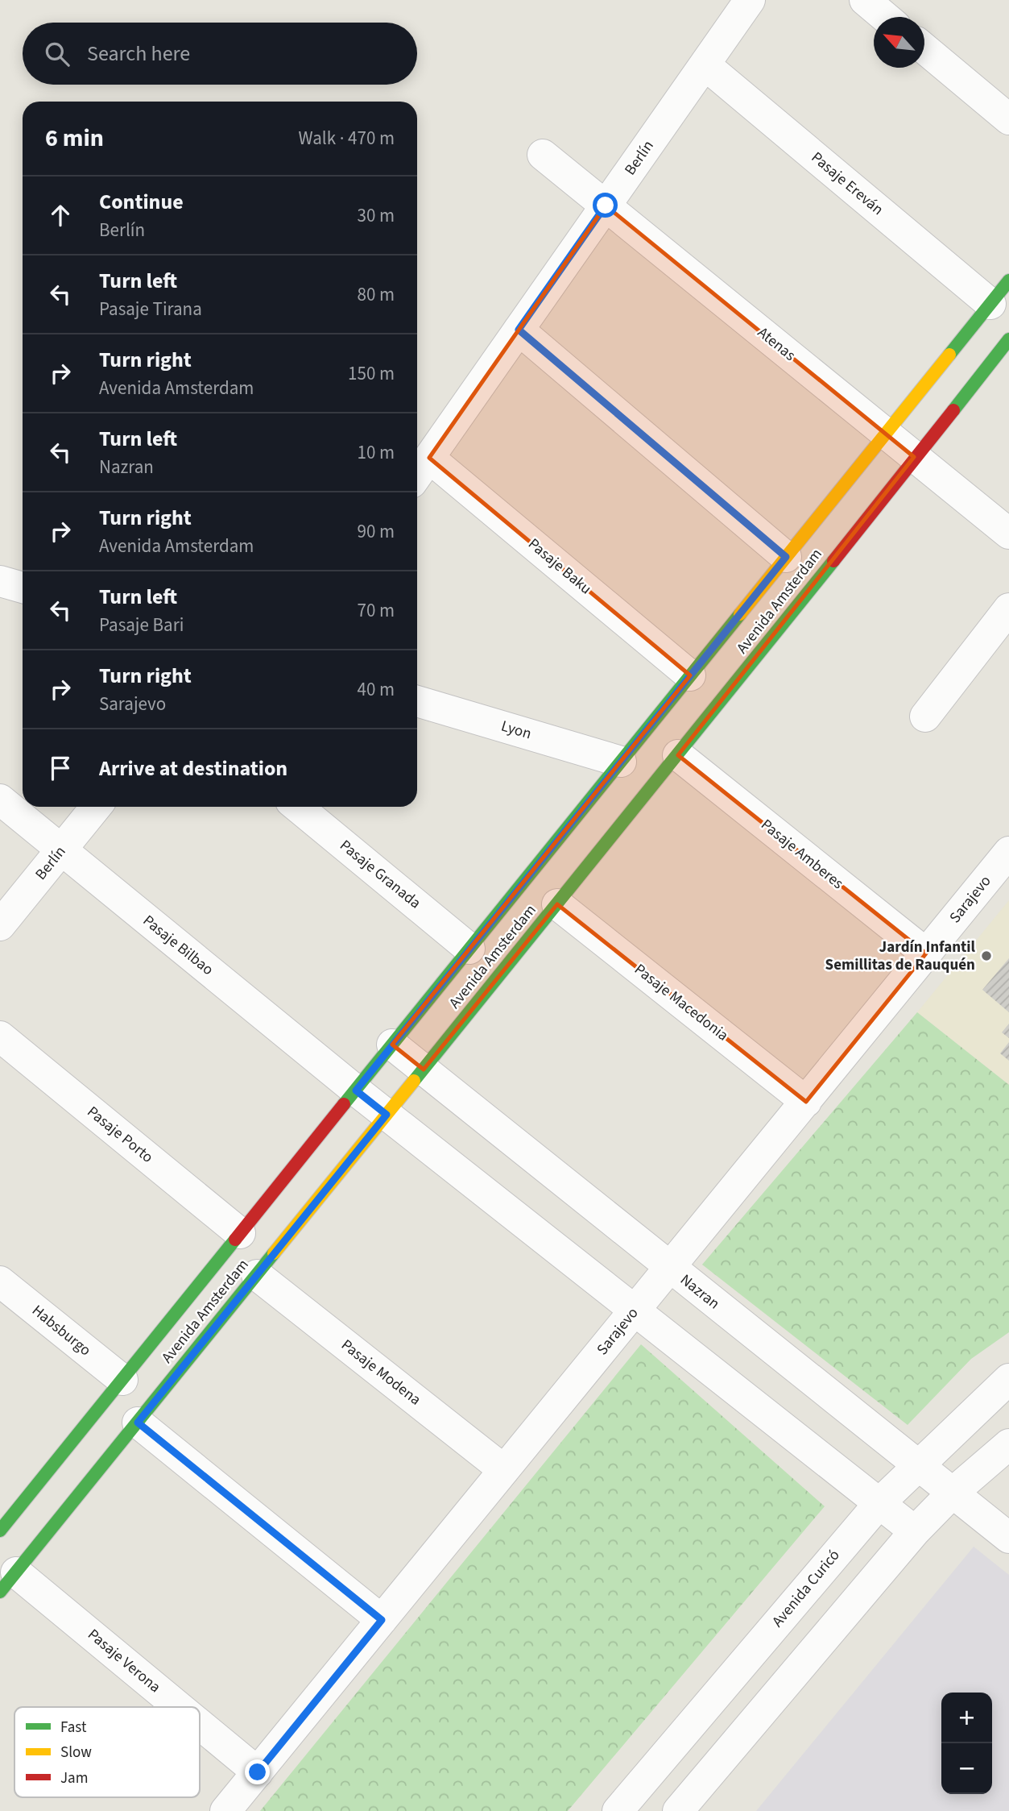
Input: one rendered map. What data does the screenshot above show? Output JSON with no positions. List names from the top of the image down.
{
  "streets": {
    "street": [
      "Berlín",
      "Pasaje Ereván",
      "Atenas",
      "Pasaje Baku",
      "Avenida Amsterdam",
      "Lyon",
      "Pasaje Amberes",
      "Pasaje Granada",
      "Sarajevo",
      "Pasaje Bilbao",
      "Pasaje Macedonia",
      "Pasaje Porto",
      "Nazran",
      "Habsburgo",
      "Pasaje Modena",
      "Avenida Curicó",
      "Pasaje Verona"
    ]
  },
  "crossings": [
    ["Berlín", "Pasaje Ereván"],
    ["Berlín", "Atenas"],
    ["Berlín", "Pasaje Baku"],
    ["Berlín", "Pasaje Bilbao"],
    ["Pasaje Ereván", "Avenida Amsterdam"],
    ["Atenas", "Avenida Amsterdam"],
    ["Pasaje Baku", "Avenida Amsterdam"],
    ["Avenida Amsterdam", "Lyon"],
    ["Avenida Amsterdam", "Pasaje Amberes"],
    ["Avenida Amsterdam", "Pasaje Granada"],
    ["Avenida Amsterdam", "Pasaje Bilbao"],
    ["Avenida Amsterdam", "Pasaje Macedonia"],
    ["Avenida Amsterdam", "Pasaje Porto"],
    ["Avenida Amsterdam", "Nazran"],
    ["Avenida Amsterdam", "Habsburgo"],
    ["Avenida Amsterdam", "Pasaje Modena"],
    ["Avenida Amsterdam", "Pasaje Verona"],
    ["Pasaje Amberes", "Sarajevo"],
    ["Sarajevo", "Pasaje Macedonia"],
    ["Sarajevo", "Nazran"],
    ["Sarajevo", "Pasaje Modena"],
    ["Sarajevo", "Pasaje Verona"],
    ["Nazran", "Avenida Curicó"]
  ],
  "places": ["Jardín Infantil Semillitas de Rauquén"],
  "legend": ["Fast", "Slow", "Jam"],
  "north": "top left",
  "page": {
    "search": "Search here",
    "heading": ["6 min", "Walk · 470 m"],
    "list": [
      ["Continue", "Berlín", "30 m"],
      ["Turn left", "Pasaje Tirana", "80 m"],
      ["Turn right", "Avenida Amsterdam", "150 m"],
      ["Turn left", "Nazran", "10 m"],
      ["Turn right", "Avenida Amsterdam", "90 m"],
      ["Turn left", "Pasaje Bari", "70 m"],
      ["Turn right", "Sarajevo", "40 m"],
      "Arrive at destination"
    ],
    "map_buttons": ["+", "−"]
  }
}
